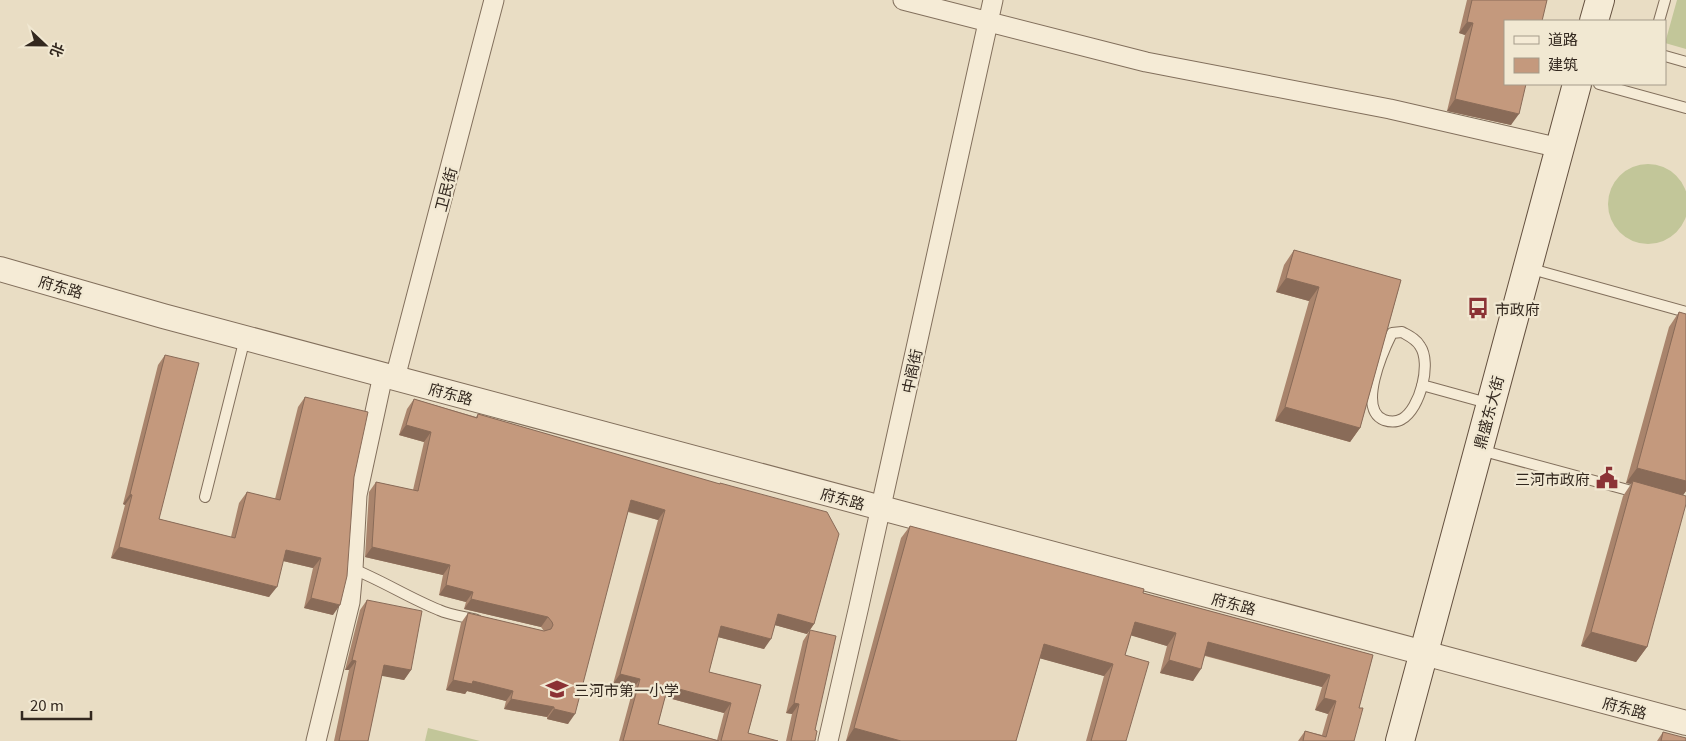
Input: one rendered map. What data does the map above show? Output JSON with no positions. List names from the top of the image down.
{
  "streets": {
    "main road": ["鼎盛东大街"],
    "street": ["卫民街", "府东路", "中阁街"]
  },
  "crossings": [
    ["卫民街", "府东路"],
    ["府东路", "中阁街"],
    ["府东路", "鼎盛东大街"]
  ],
  "places": {
    "bus stop": ["市政府"],
    "public building": ["三河市政府"],
    "school or university": ["三河市第一小学"]
  },
  "legend": ["道路", "建筑"],
  "scale_bar": "20 m",
  "north": "right"
}
